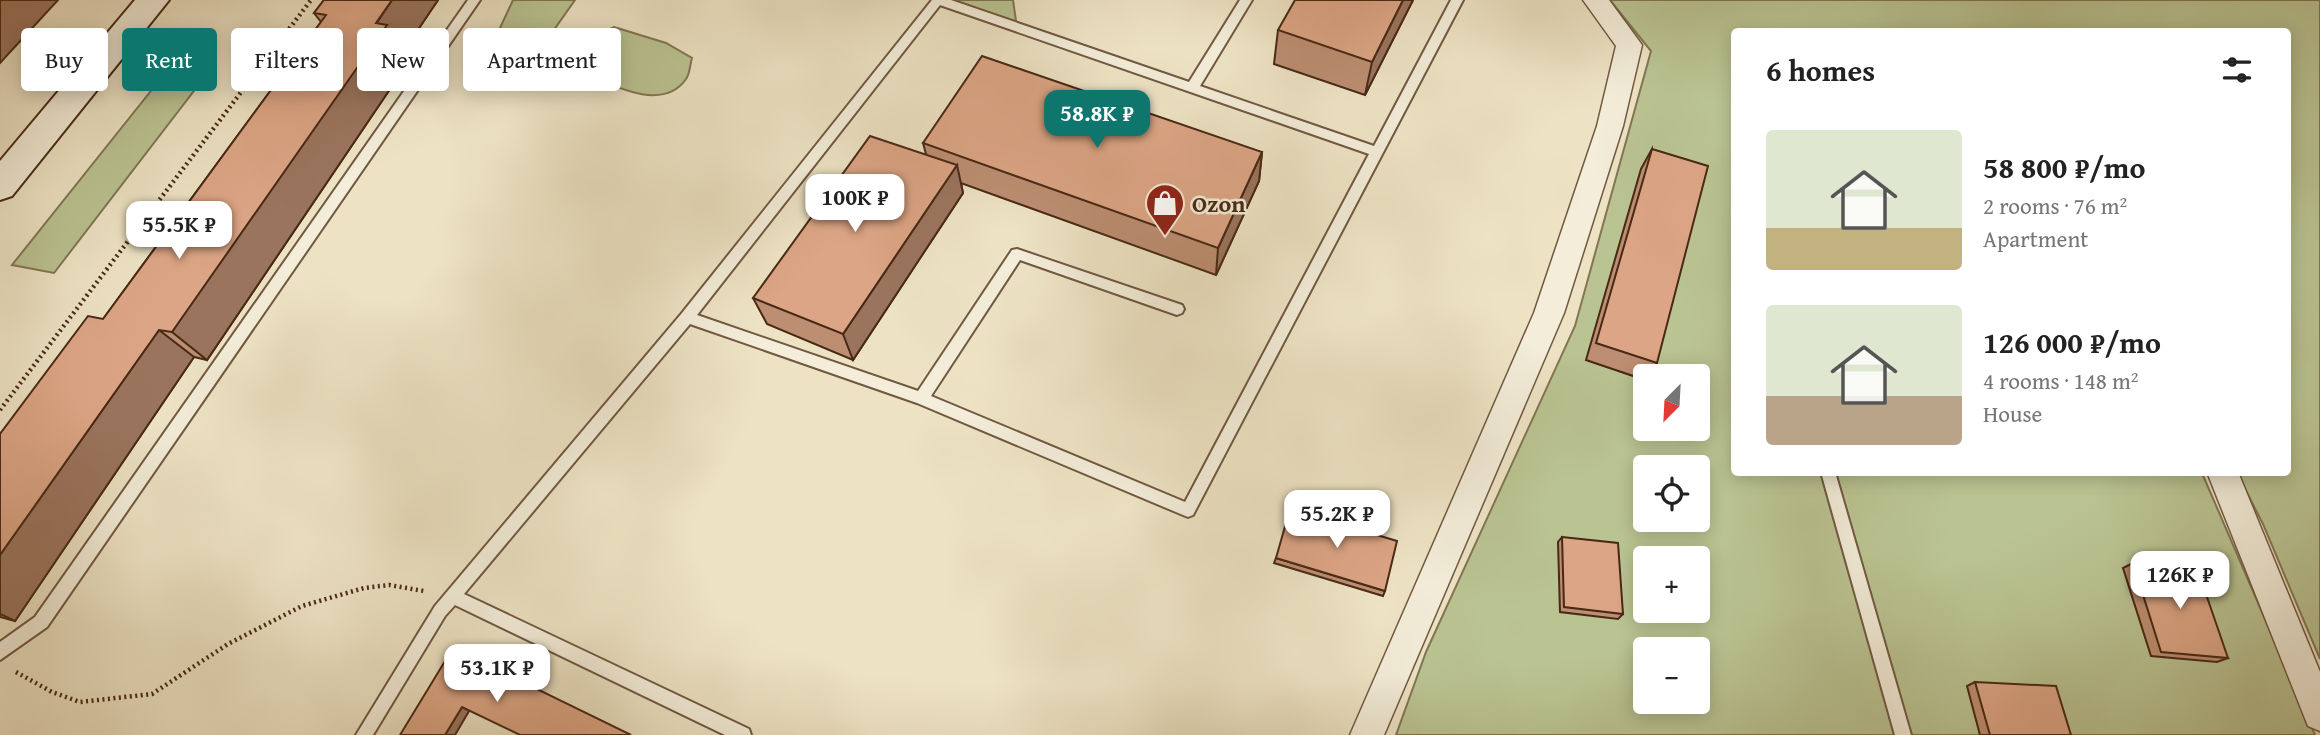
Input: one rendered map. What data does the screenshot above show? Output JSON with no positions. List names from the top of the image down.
{
  "places": {
    "shop": ["Ozon"]
  },
  "north": "bottom left",
  "page": {
    "chip": [
      "Buy",
      "Rent",
      "Filters",
      "New",
      "Apartment"
    ],
    "heading": "6 homes",
    "price": [
      "58.8K ₽",
      "100K ₽",
      "55.5K ₽",
      "55.2K ₽",
      "126K ₽",
      "53.1K ₽"
    ],
    "list": [
      {
        "name": "58 800 ₽/mo",
        "note": "2 rooms · 76 m² · Apartment"
      },
      {
        "name": "126 000 ₽/mo",
        "note": "4 rooms · 148 m² · House"
      }
    ],
    "map_buttons": ["+", "−"]
  }
}
